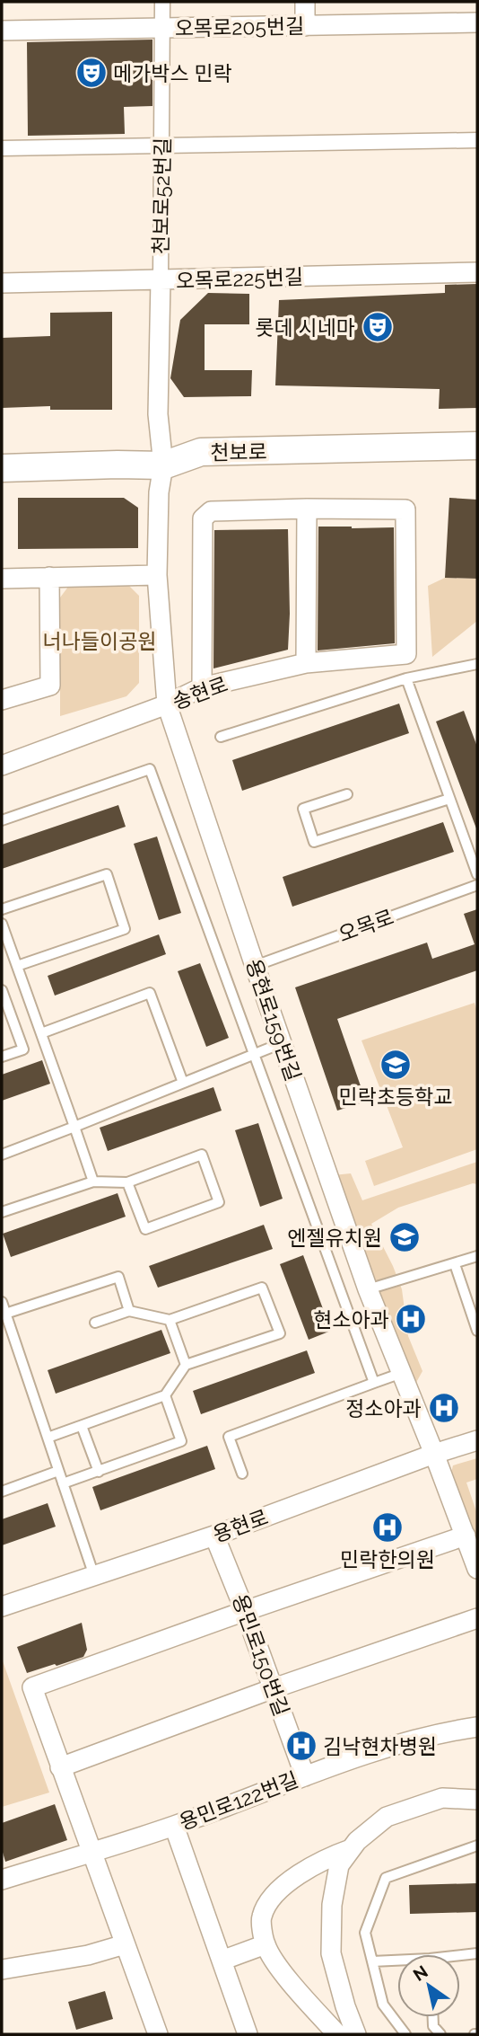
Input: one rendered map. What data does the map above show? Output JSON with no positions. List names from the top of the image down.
{
  "streets": {
    "main road": ["천보로"],
    "street": [
      "오목로205번길",
      "천보로52번길",
      "오목로225번길",
      "송현로",
      "용현로159번길",
      "용현로",
      "용민로150번길",
      "용민로122번길"
    ],
    "lane": ["오목로"]
  },
  "crossings": [
    ["오목로205번길", "천보로52번길"],
    ["천보로52번길", "오목로225번길"],
    ["천보로52번길", "천보로"],
    ["천보로52번길", "용현로159번길"],
    ["송현로", "용현로159번길"],
    ["오목로", "용현로159번길"],
    ["용현로159번길", "용현로"],
    ["용현로", "용민로150번길"],
    ["용민로150번길", "용민로122번길"]
  ],
  "parks": ["너나들이공원"],
  "places": {
    "theatre": ["메가박스 민락", "롯데 시네마"],
    "school or university": ["민락초등학교", "엔젤유치원"],
    "hospital": [
      "현소아과",
      "정소아과",
      "민락한의원",
      "김낙현차병원"
    ]
  },
  "north": "top left"
}
